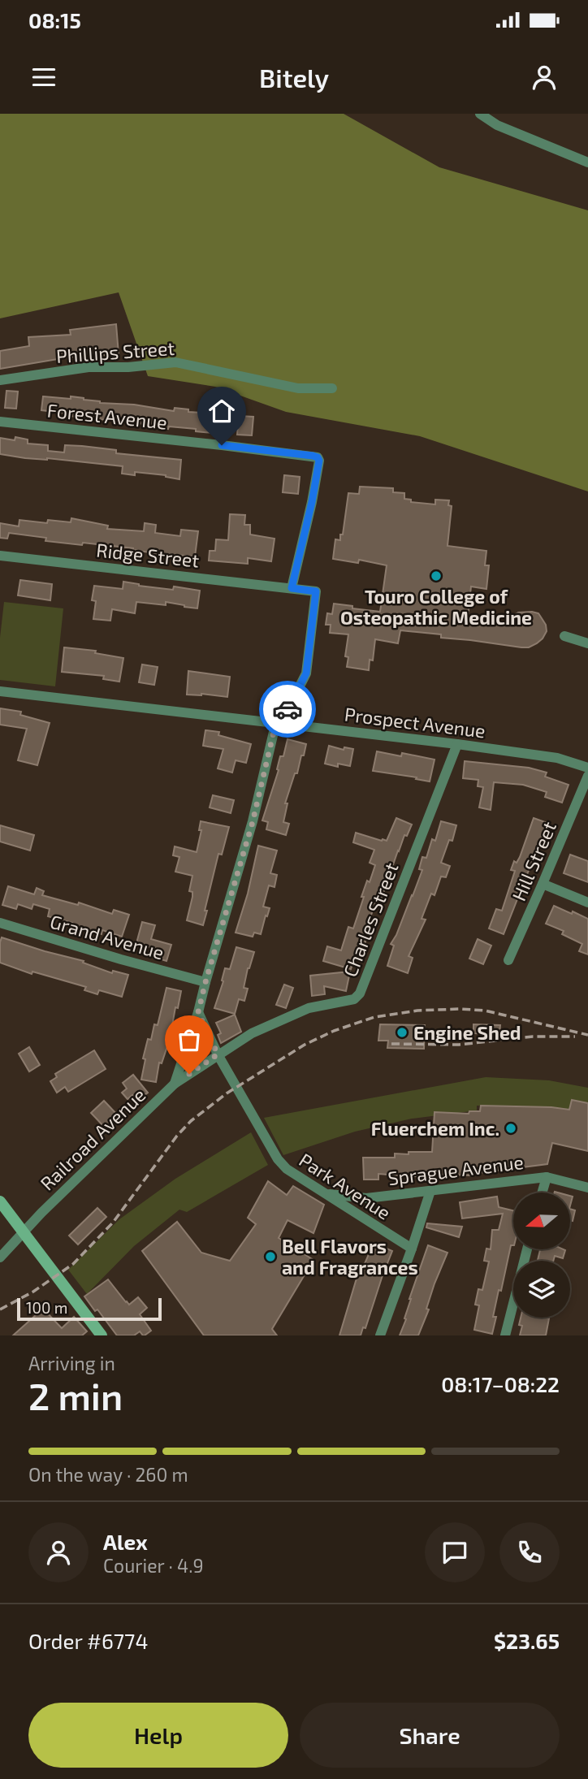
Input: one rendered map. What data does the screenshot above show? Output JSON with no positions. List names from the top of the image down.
{
  "streets": {
    "street": [
      "Phillips Street",
      "Forest Avenue",
      "Ridge Street",
      "Prospect Avenue",
      "Hill Street",
      "Charles Street",
      "Grand Avenue",
      "Railroad Avenue",
      "Sprague Avenue",
      "Park Avenue"
    ]
  },
  "crossings": [
    ["Forest Avenue", "Ridge Street"],
    ["Ridge Street", "Prospect Avenue"],
    ["Prospect Avenue", "Charles Street"],
    ["Charles Street", "Railroad Avenue"],
    ["Charles Street", "Park Avenue"],
    ["Railroad Avenue", "Park Avenue"],
    ["Sprague Avenue", "Park Avenue"]
  ],
  "places": [
    "Touro College of Osteopathic Medicine",
    "Engine Shed",
    "Fluerchem Inc.",
    "Bell Flavors and Fragrances"
  ],
  "scale_bar": "100 m",
  "north": "left",
  "page": {
    "status": "08:15",
    "header": "Bitely",
    "scale": "100 m",
    "heading": ["2 min", "Arriving in", "08:17–08:22"],
    "panel": [
      "Alex",
      "Courier · 4.9",
      "Order #6774",
      "$23.65"
    ],
    "bar": "On the way · 260 m",
    "buttons": ["Help", "Share"]
  }
}
